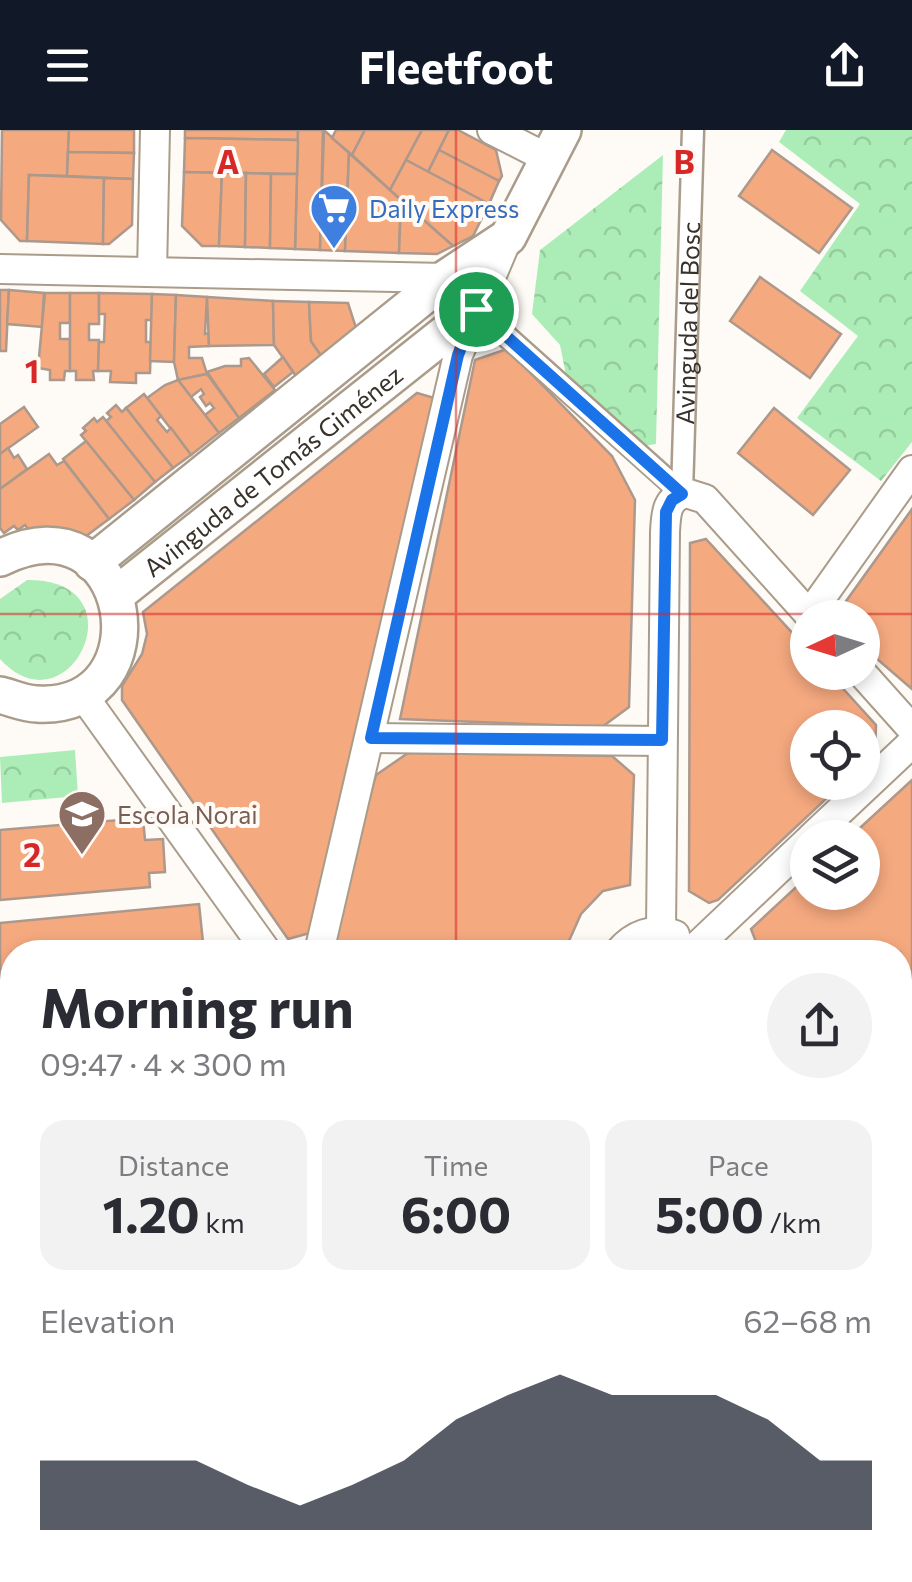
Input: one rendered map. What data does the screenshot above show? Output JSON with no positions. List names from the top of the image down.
{
  "streets": {
    "street": ["Avinguda del Bosc", "Avinguda de Tomás Giménez"]
  },
  "places": {
    "supermarket": ["Daily Express"],
    "school or university": ["Escola Norai"]
  },
  "north": "left",
  "page": {
    "header": "Fleetfoot",
    "heading": ["Morning run", "09:47 · 4 × 300 m"],
    "stats": [
      ["Distance", "1.20 km"],
      ["Time", "6:00"],
      ["Pace", "5:00 /km"]
    ],
    "chart": ["Elevation", "62–68 m"]
  },
  "grid": {
    "columns": ["A", "B"],
    "rows": ["1", "2"]
  }
}
